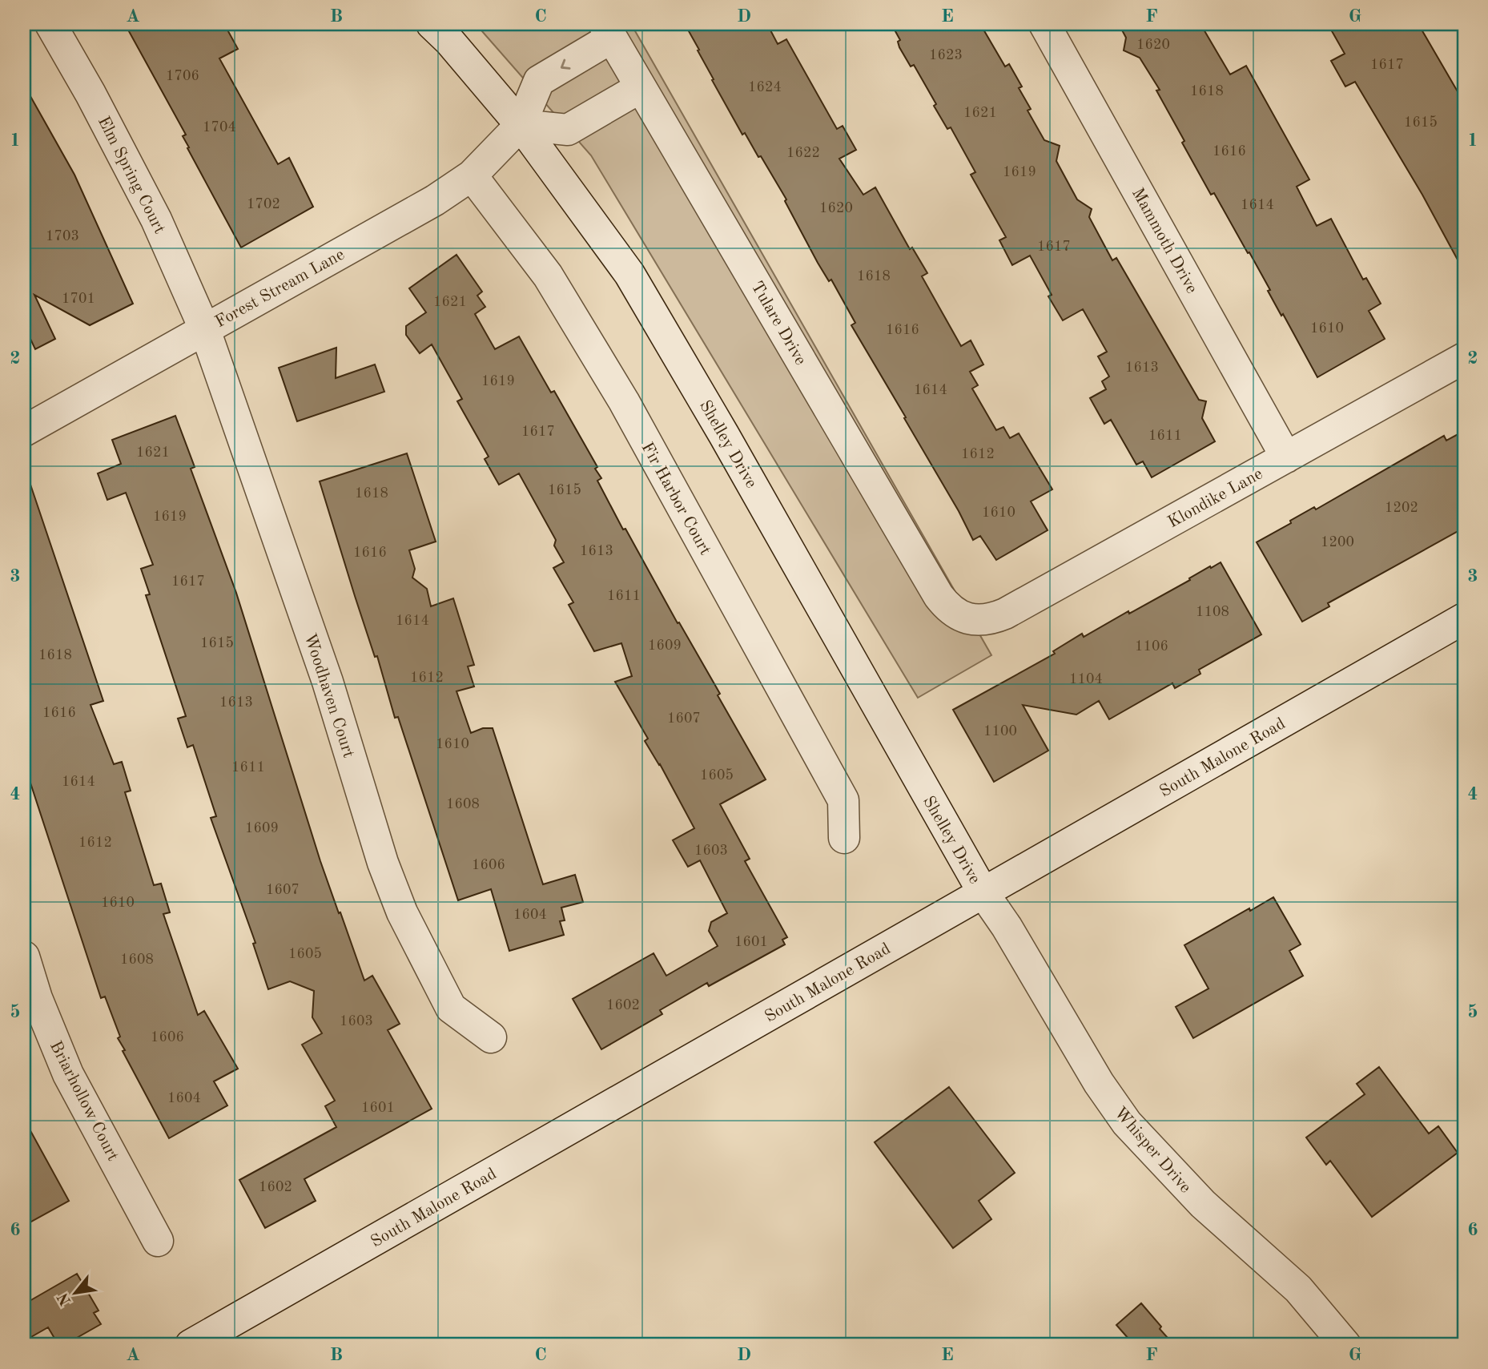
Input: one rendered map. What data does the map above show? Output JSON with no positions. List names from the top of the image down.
{
  "streets": {
    "street": [
      "Elm Spring Court",
      "Mammoth Drive",
      "Forest Stream Lane",
      "Tulare Drive",
      "Shelley Drive",
      "Klondike Lane",
      "Fir Harbor Court",
      "Woodhaven Court",
      "South Malone Road",
      "Briarhollow Court",
      "Whisper Drive"
    ]
  },
  "crossings": [
    ["Elm Spring Court", "Forest Stream Lane"],
    ["Elm Spring Court", "Woodhaven Court"],
    ["Mammoth Drive", "Klondike Lane"],
    ["Forest Stream Lane", "Tulare Drive"],
    ["Forest Stream Lane", "Shelley Drive"],
    ["Forest Stream Lane", "Fir Harbor Court"],
    ["Forest Stream Lane", "Woodhaven Court"],
    ["Tulare Drive", "Klondike Lane"],
    ["Shelley Drive", "South Malone Road"],
    ["Shelley Drive", "Whisper Drive"],
    ["South Malone Road", "Whisper Drive"]
  ],
  "house_numbers": [
    "1620",
    "1623",
    "1617",
    "1706",
    "1624",
    "1618",
    "1621",
    "1615",
    "1704",
    "1616",
    "1622",
    "1619",
    "1702",
    "1614",
    "1620",
    "1703",
    "1617",
    "1618",
    "1701",
    "1621",
    "1610",
    "1616",
    "1613",
    "1619",
    "1614",
    "1617",
    "1611",
    "1621",
    "1612",
    "1615",
    "1618",
    "1202",
    "1610",
    "1619",
    "1200",
    "1613",
    "1616",
    "1617",
    "1611",
    "1108",
    "1614",
    "1615",
    "1609",
    "1106",
    "1618",
    "1612",
    "1104",
    "1613",
    "1616",
    "1607",
    "1100",
    "1610",
    "1611",
    "1605",
    "1614",
    "1608",
    "1609",
    "1612",
    "1603",
    "1606",
    "1607",
    "1610",
    "1604",
    "1601",
    "1605",
    "1608",
    "1602",
    "1603",
    "1606",
    "1604",
    "1601",
    "1602"
  ],
  "north": "bottom left",
  "grid": {
    "columns": [
      "A",
      "B",
      "C",
      "D",
      "E",
      "F",
      "G"
    ],
    "rows": [
      "1",
      "2",
      "3",
      "4",
      "5",
      "6"
    ]
  }
}
